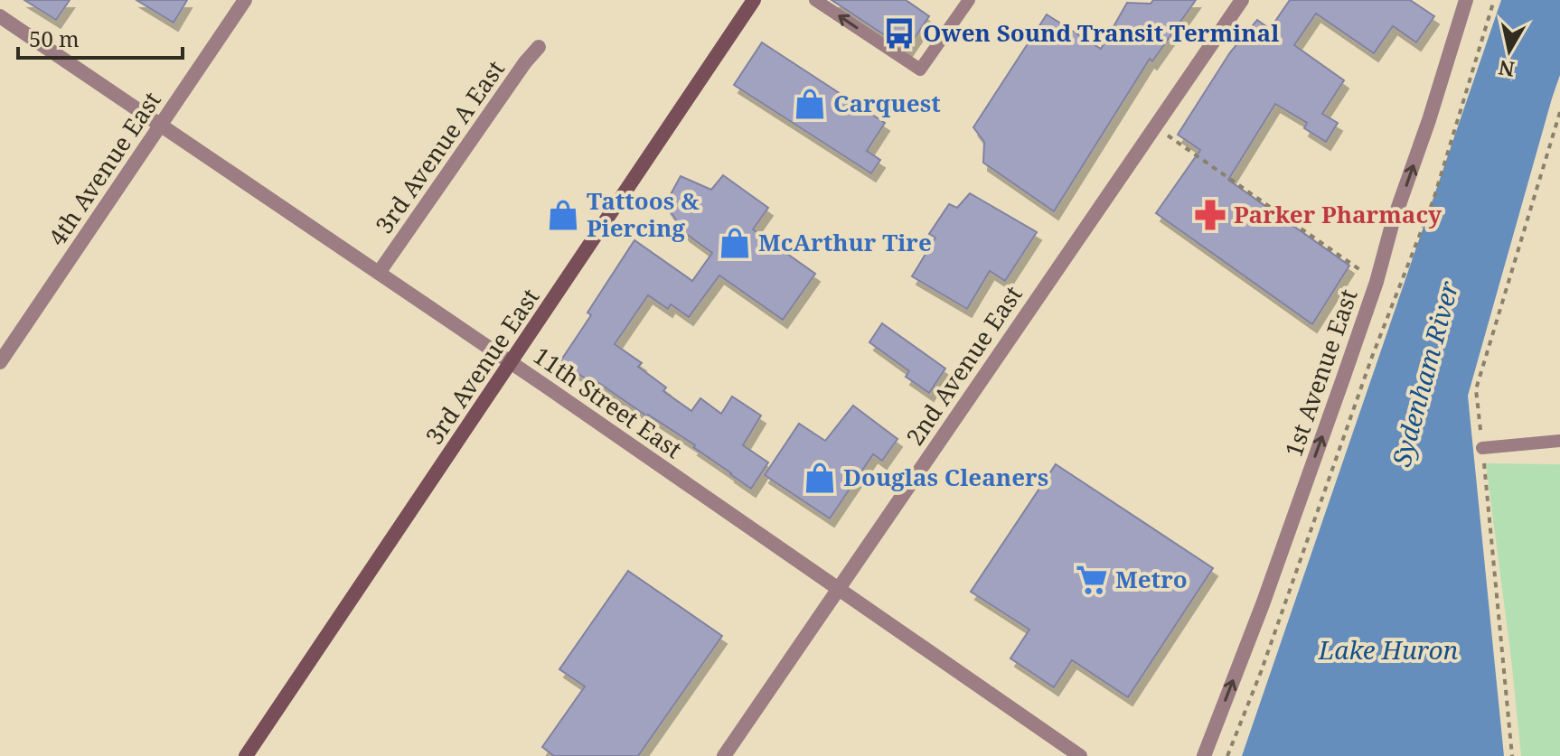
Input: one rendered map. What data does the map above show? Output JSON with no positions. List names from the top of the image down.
{
  "streets": {
    "main road": ["3rd Avenue East"],
    "street": [
      "3rd Avenue A East",
      "4th Avenue East",
      "2nd Avenue East",
      "1st Avenue East",
      "11th Street East"
    ]
  },
  "crossings": [
    ["3rd Avenue A East", "11th Street East"],
    ["4th Avenue East", "11th Street East"],
    ["2nd Avenue East", "11th Street East"],
    ["3rd Avenue East", "11th Street East"]
  ],
  "one_way": ["1st Avenue East"],
  "water": ["Sydenham River", "Lake Huron"],
  "places": {
    "bus stop": ["Owen Sound Transit Terminal"],
    "shop": [
      "Carquest",
      "Tattoos & Piercing",
      "McArthur Tire",
      "Douglas Cleaners"
    ],
    "pharmacy": ["Parker Pharmacy"],
    "supermarket": ["Metro"]
  },
  "scale_bar": "50 m",
  "north": "bottom"
}
